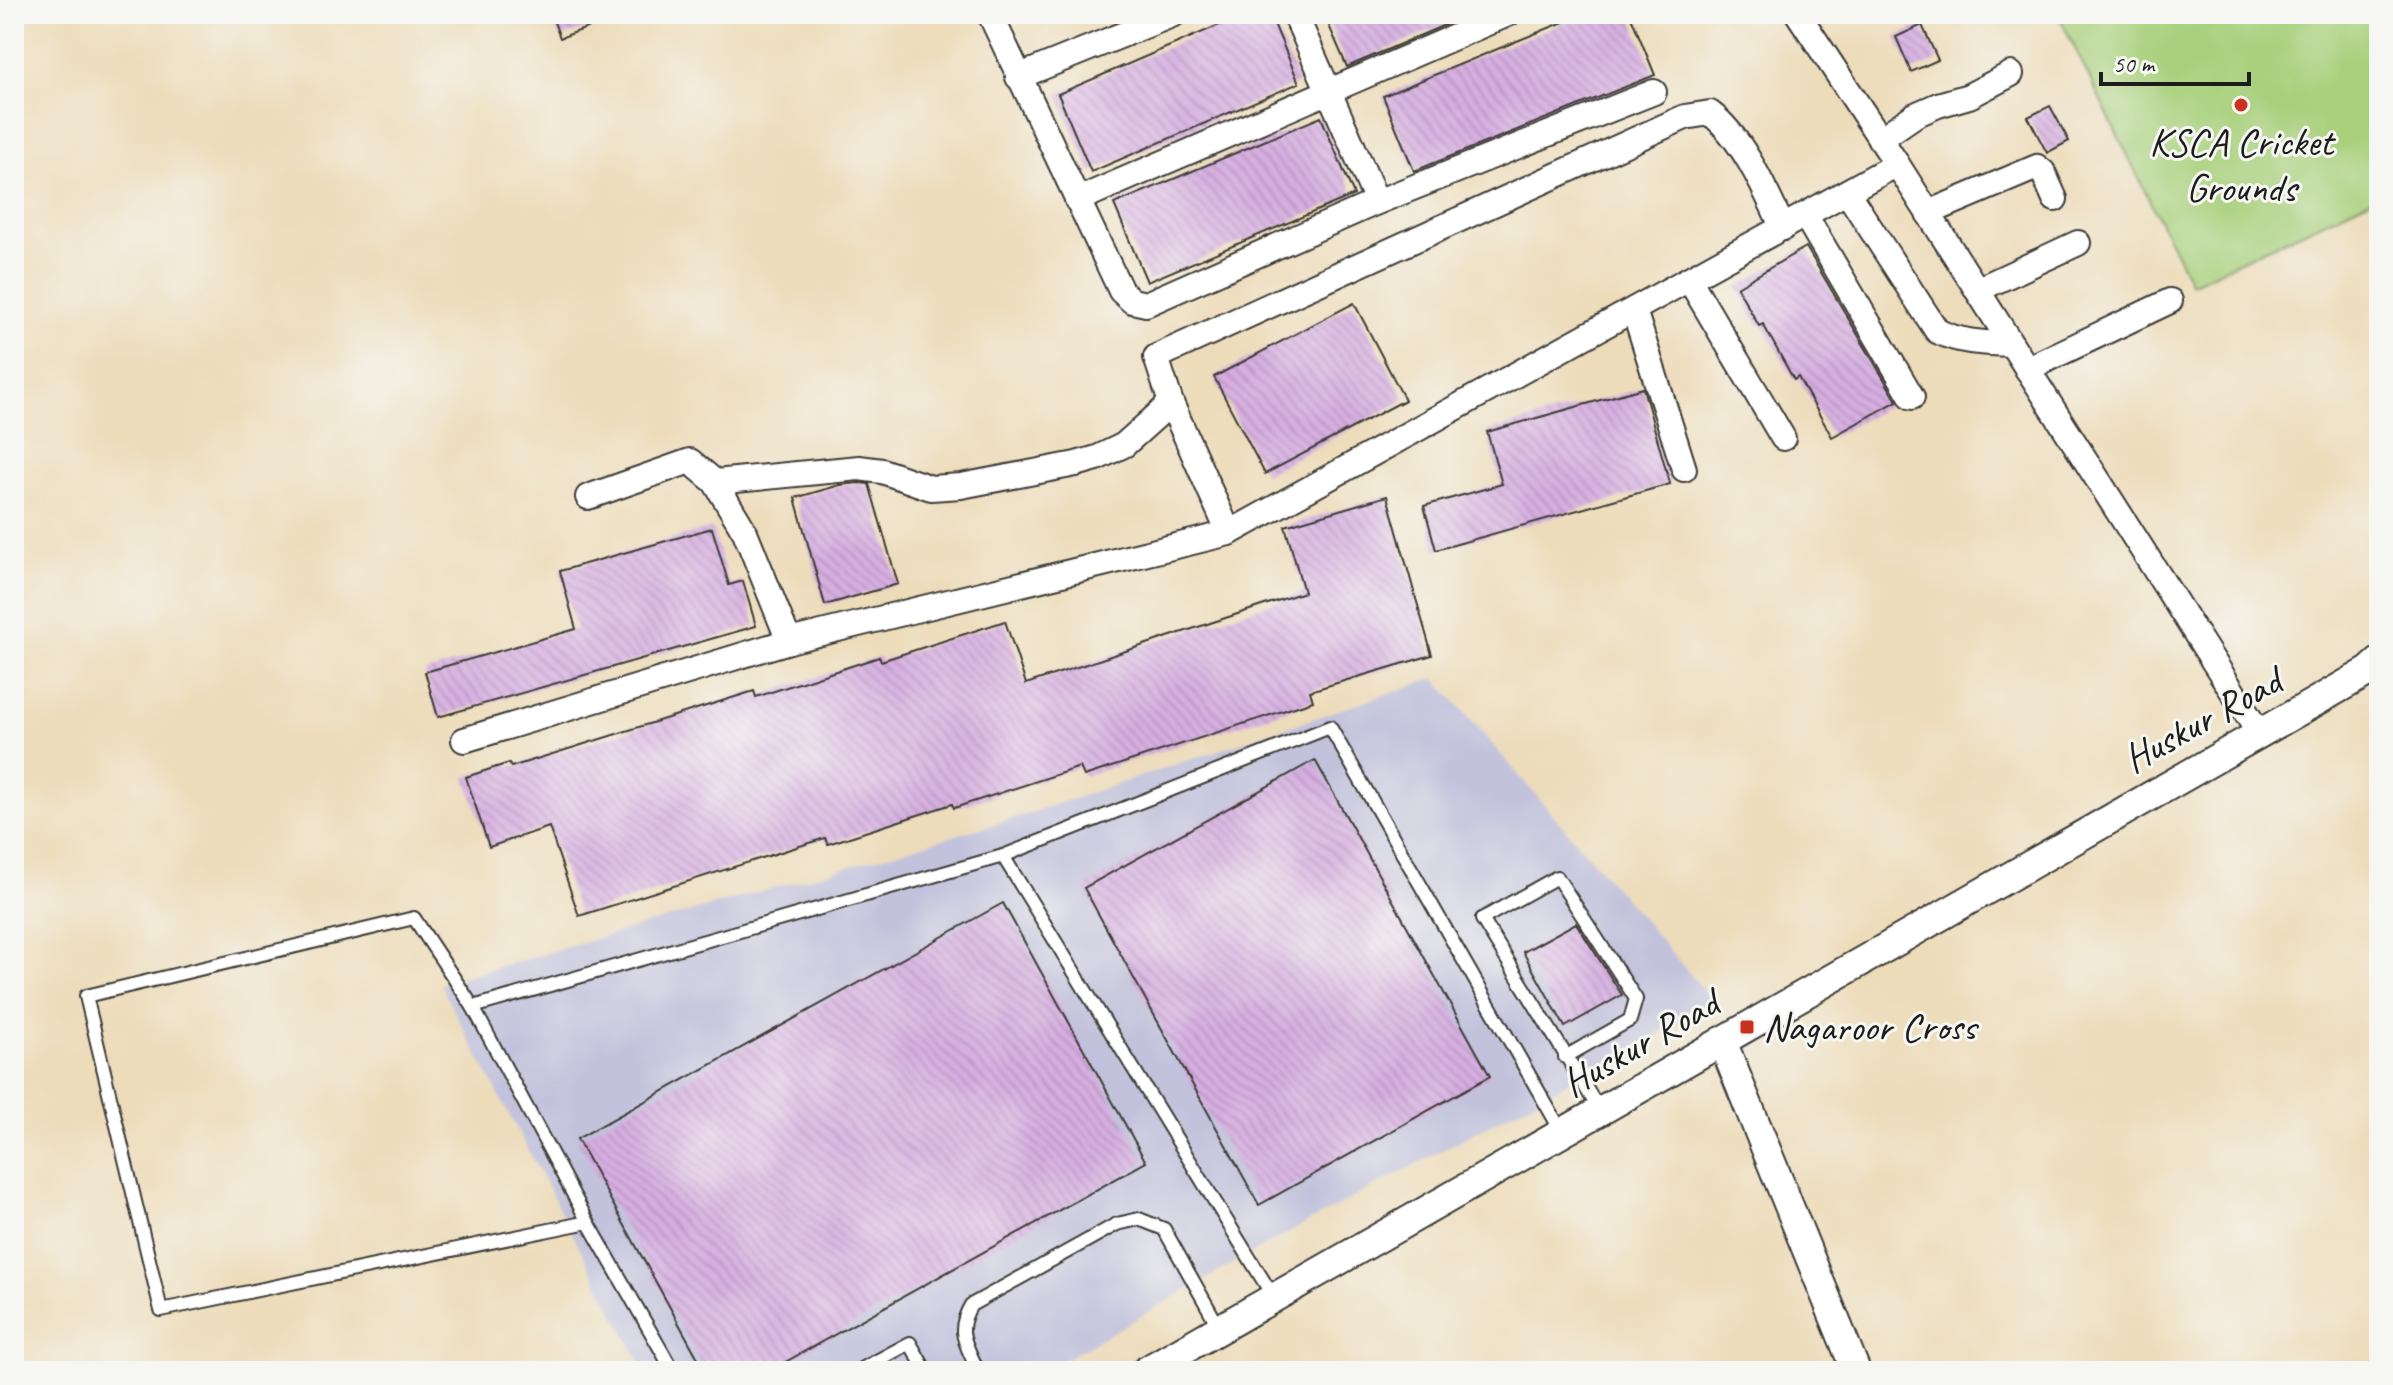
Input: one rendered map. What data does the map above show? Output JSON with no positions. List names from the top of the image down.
{
  "streets": {
    "street": ["Huskur Road"]
  },
  "places": {
    "other": ["KSCA Cricket Grounds"],
    "transit": ["Nagaroor Cross"]
  },
  "scale_bar": "50 m"
}
